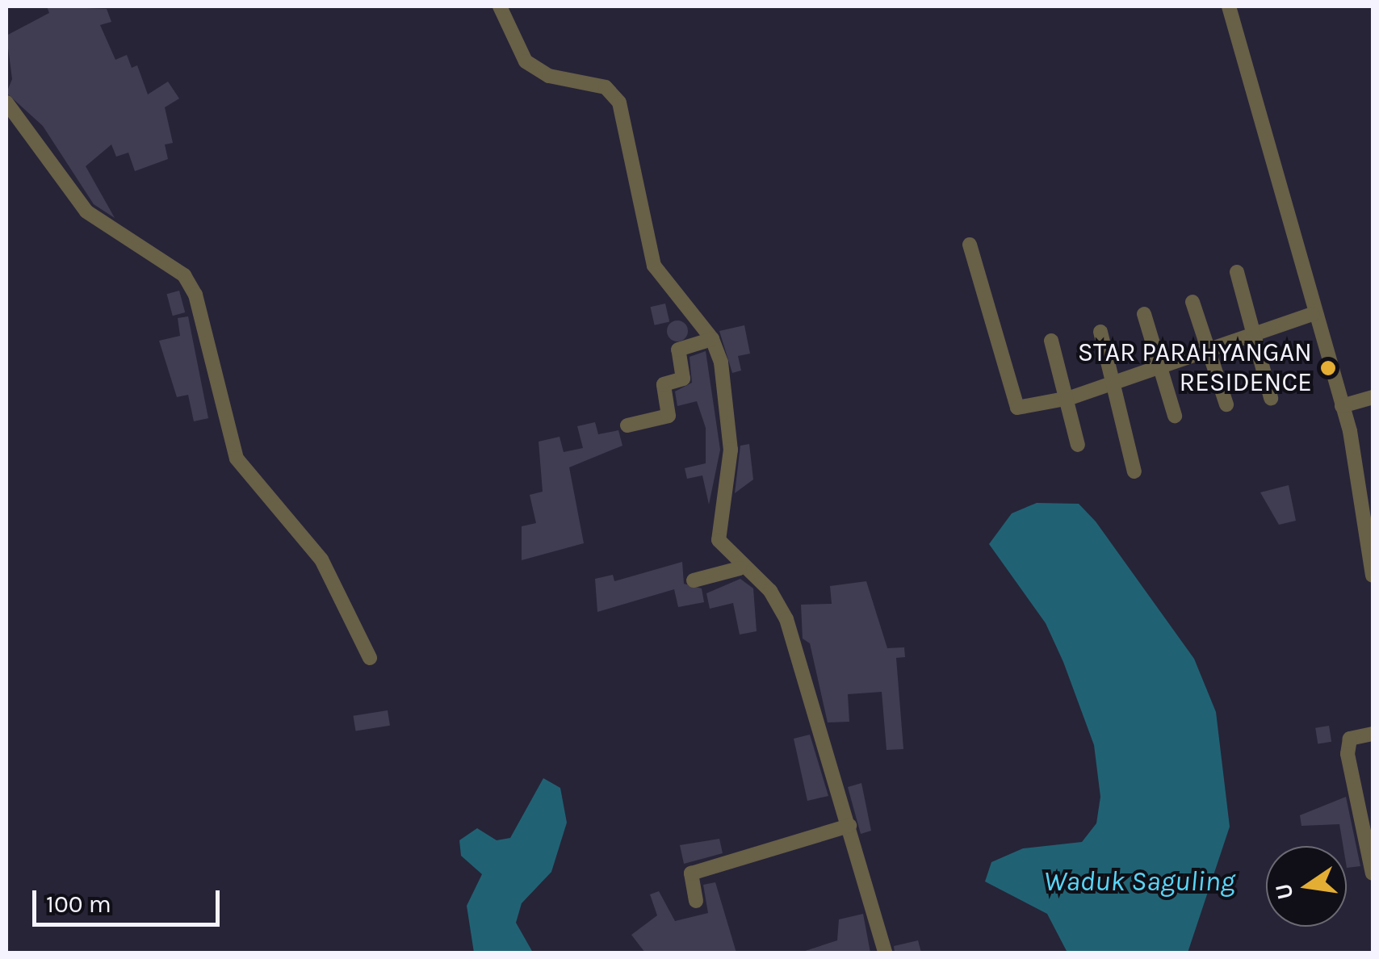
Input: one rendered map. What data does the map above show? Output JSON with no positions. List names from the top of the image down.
{
  "water": ["Waduk Saguling"],
  "places": ["STAR PARAHYANGAN RESIDENCE"],
  "scale_bar": "100 m",
  "north": "left"
}
